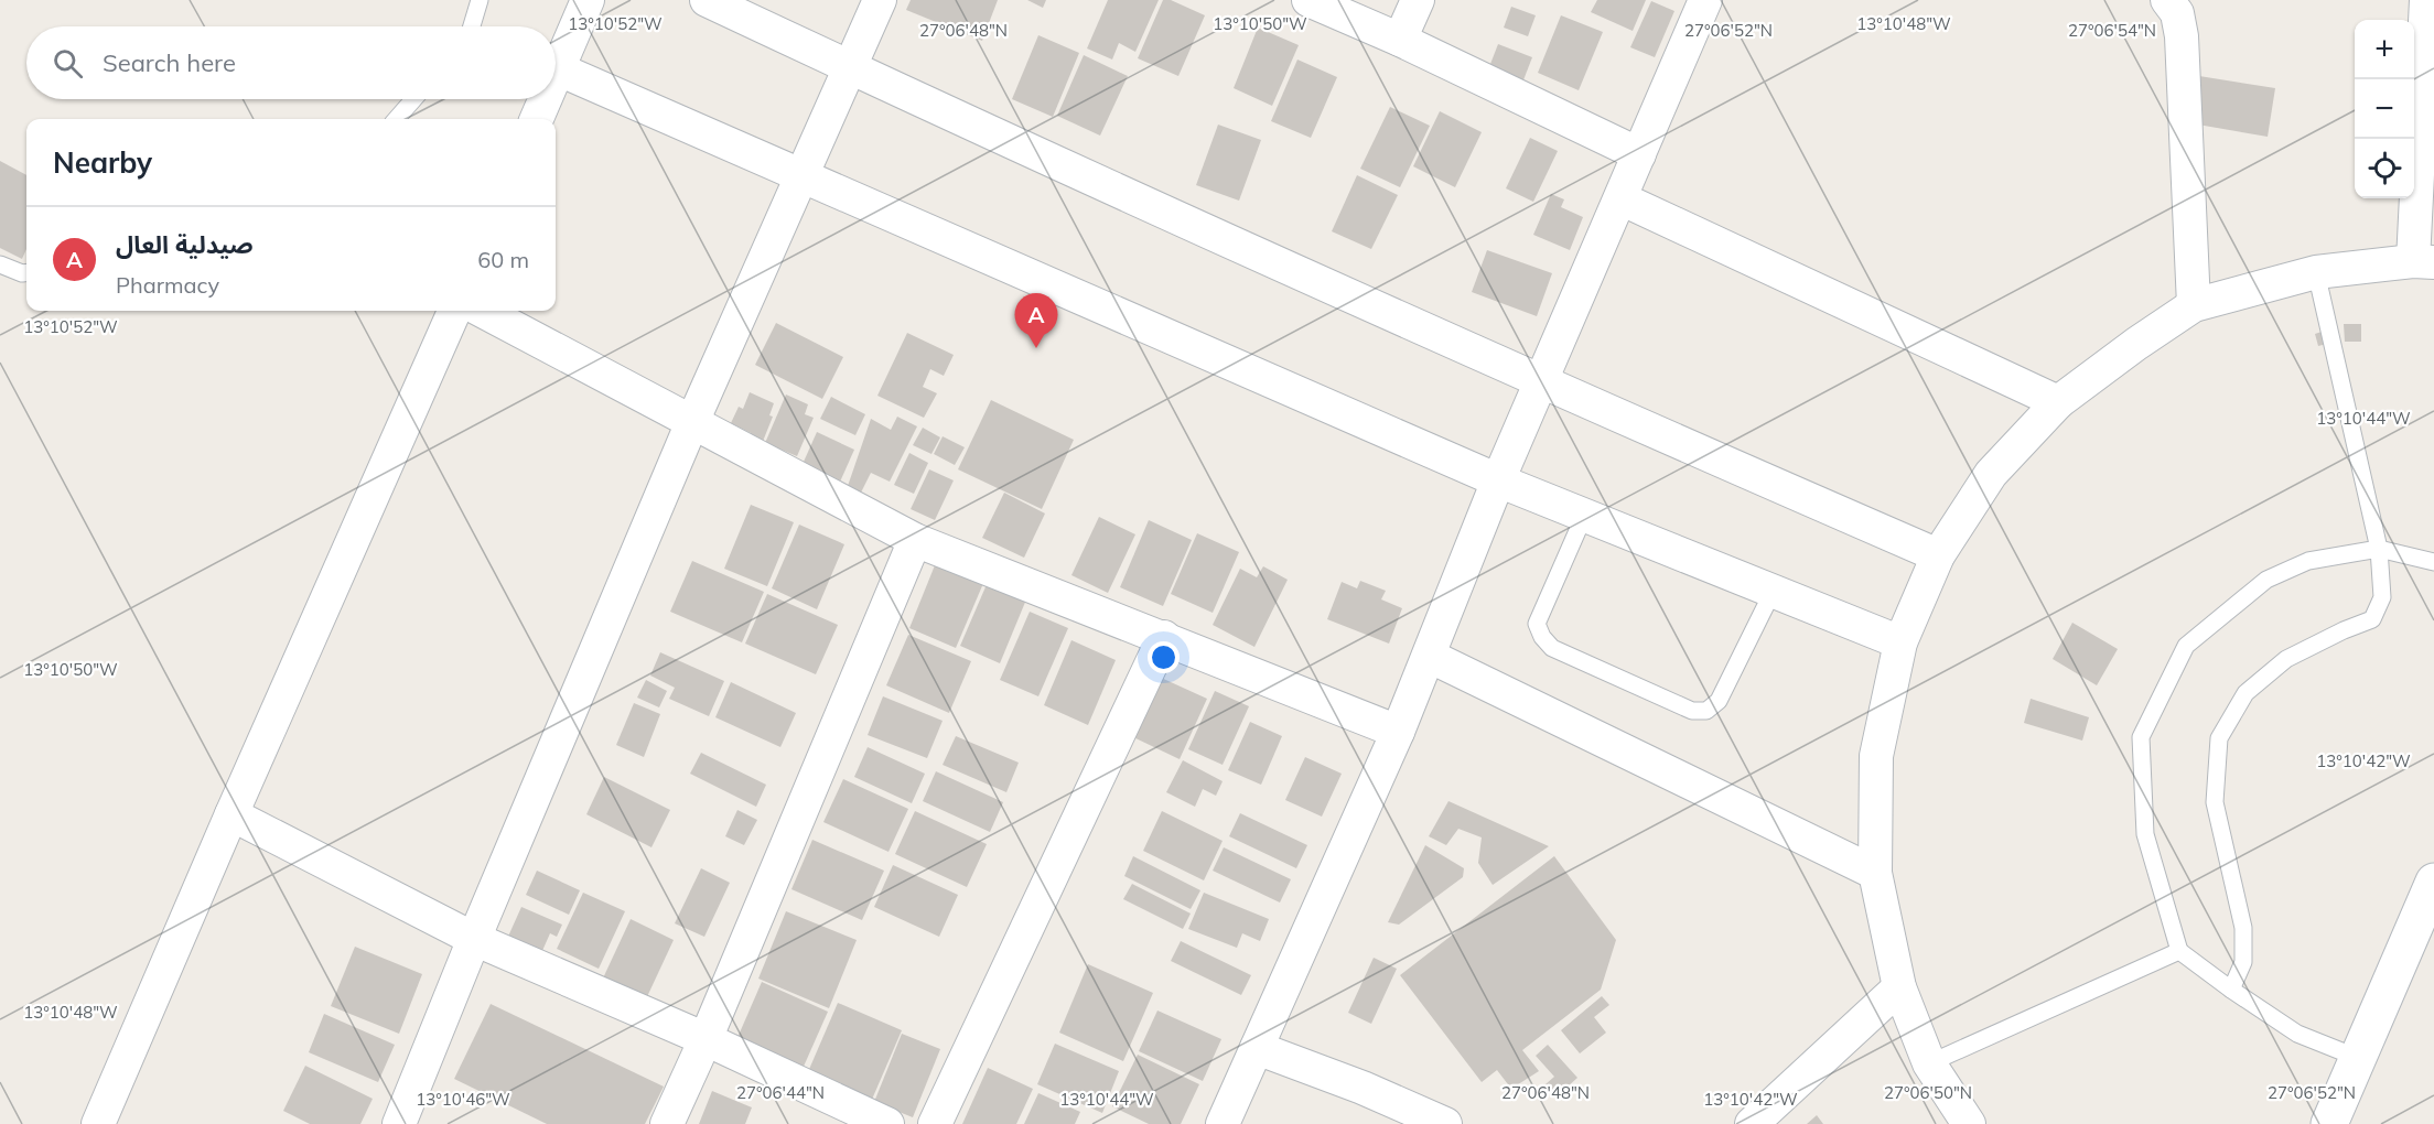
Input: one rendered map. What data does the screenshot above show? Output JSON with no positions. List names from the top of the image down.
{
  "page": {
    "map_buttons": ["+", "−"],
    "search": "Search here",
    "heading": "Nearby",
    "list": [
      {
        "mark": "A",
        "name": "صيدلية العال",
        "note": "Pharmacy",
        "value": "60 m"
      }
    ],
    "pins": "A"
  },
  "coordinates": [
    "13°10'52\"W",
    "13°10'50\"W",
    "13°10'48\"W",
    "27°06'48\"N",
    "27°06'52\"N",
    "27°06'54\"N",
    "13°10'44\"W",
    "13°10'42\"W",
    "27°06'44\"N",
    "27°06'50\"N",
    "13°10'46\"W"
  ]
}
